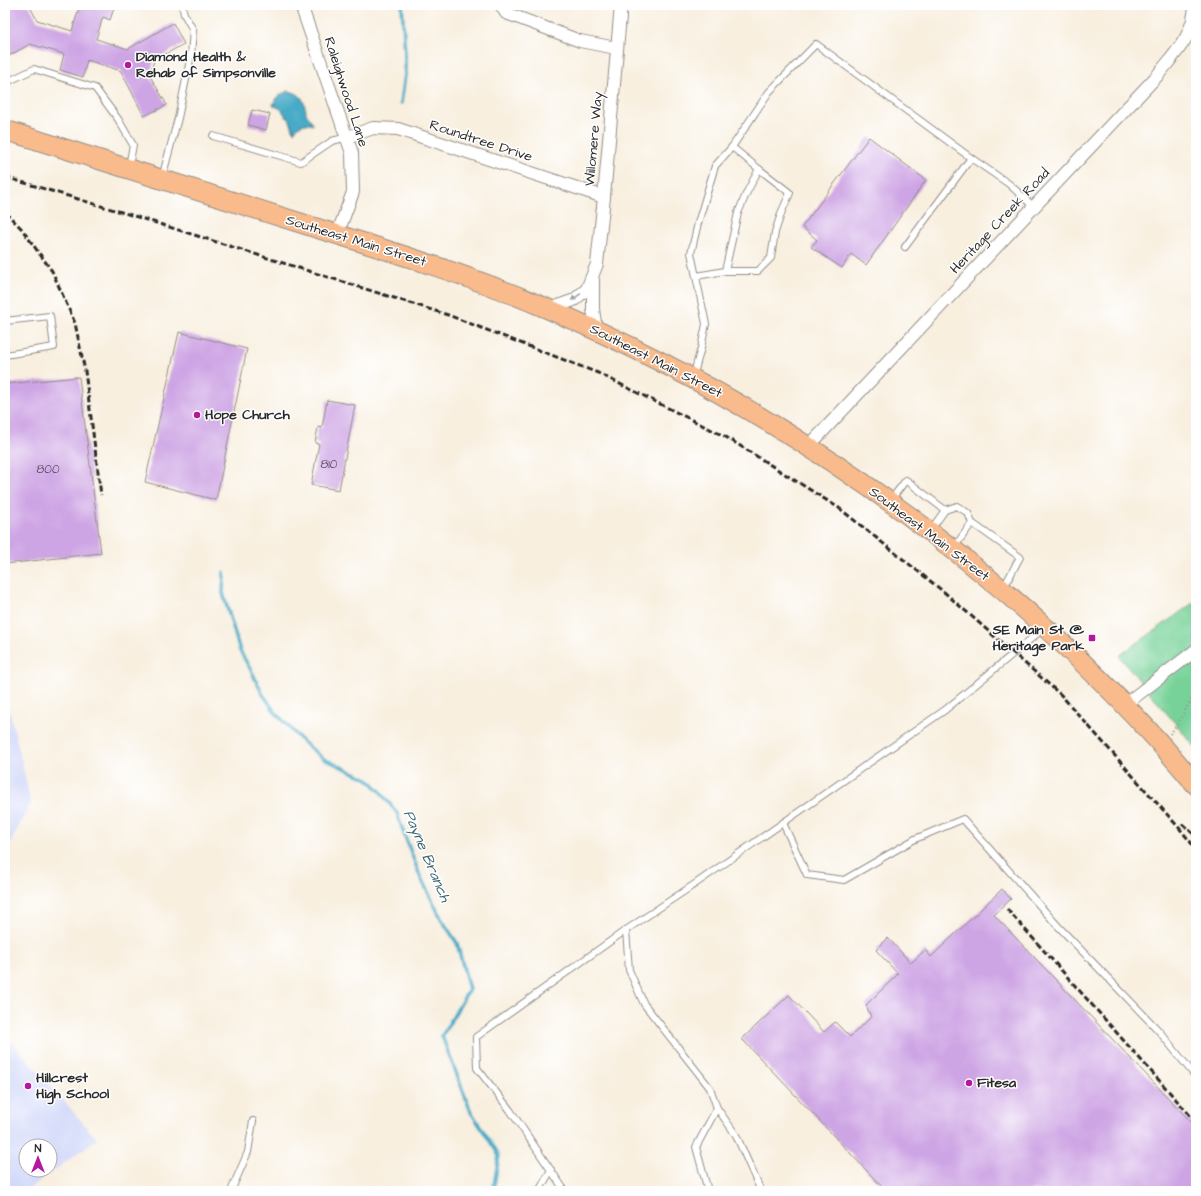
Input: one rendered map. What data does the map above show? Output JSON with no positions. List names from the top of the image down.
{
  "streets": {
    "main road": ["Southeast Main Street"],
    "street": [
      "Raleighwood Lane",
      "Willomere Way",
      "Roundtree Drive",
      "Heritage Creek Road"
    ]
  },
  "crossings": [
    ["Raleighwood Lane", "Roundtree Drive"],
    ["Raleighwood Lane", "Southeast Main Street"],
    ["Willomere Way", "Roundtree Drive"],
    ["Willomere Way", "Southeast Main Street"],
    ["Heritage Creek Road", "Southeast Main Street"]
  ],
  "water": ["Payne Branch"],
  "places": {
    "other": [
      "Diamond Health & Rehab of Simpsonville",
      "Hope Church",
      "Fitesa",
      "Hillcrest High School"
    ],
    "transit": ["SE Main St @ Heritage Park"]
  },
  "house_numbers": ["810", "800"],
  "north": "top"
}
